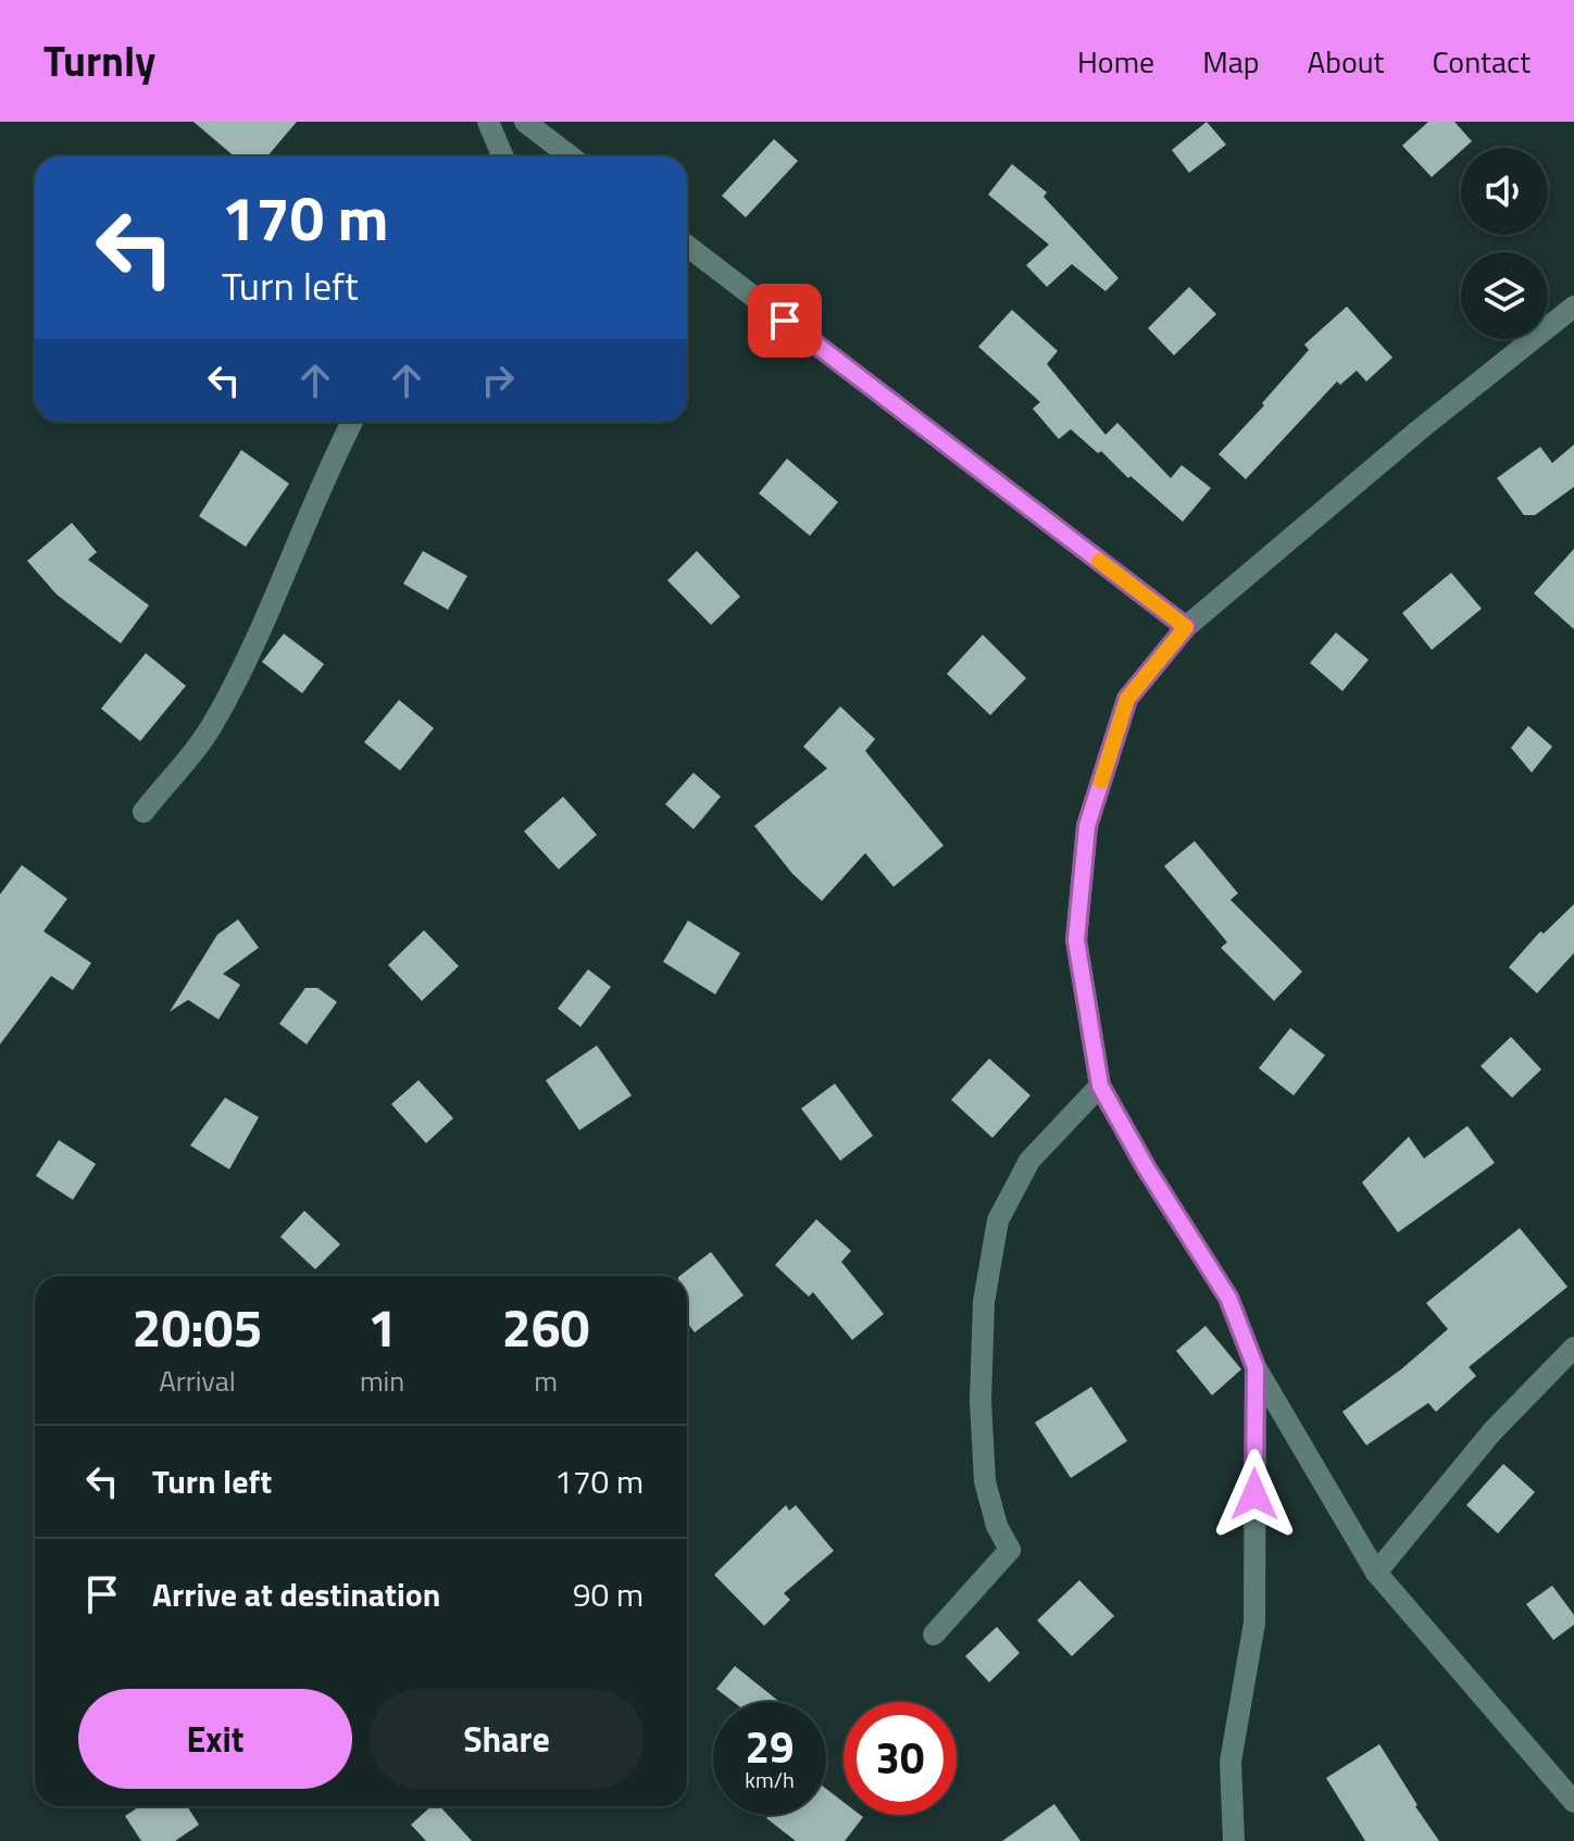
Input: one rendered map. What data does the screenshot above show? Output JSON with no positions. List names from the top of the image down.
{
  "page": {
    "header": "Turnly",
    "nav": [
      "Home",
      "Map",
      "About",
      "Contact"
    ],
    "turn": ["170 m", "Turn left"],
    "eta": [
      "20:05",
      "Arrival",
      "1",
      "min",
      "260",
      "m"
    ],
    "list": [
      {
        "name": "Turn left",
        "value": "170 m"
      },
      {
        "name": "Arrive at destination",
        "value": "90 m"
      }
    ],
    "buttons": ["Exit", "Share"],
    "speed": "29 km/h",
    "limit": "30"
  }
}
